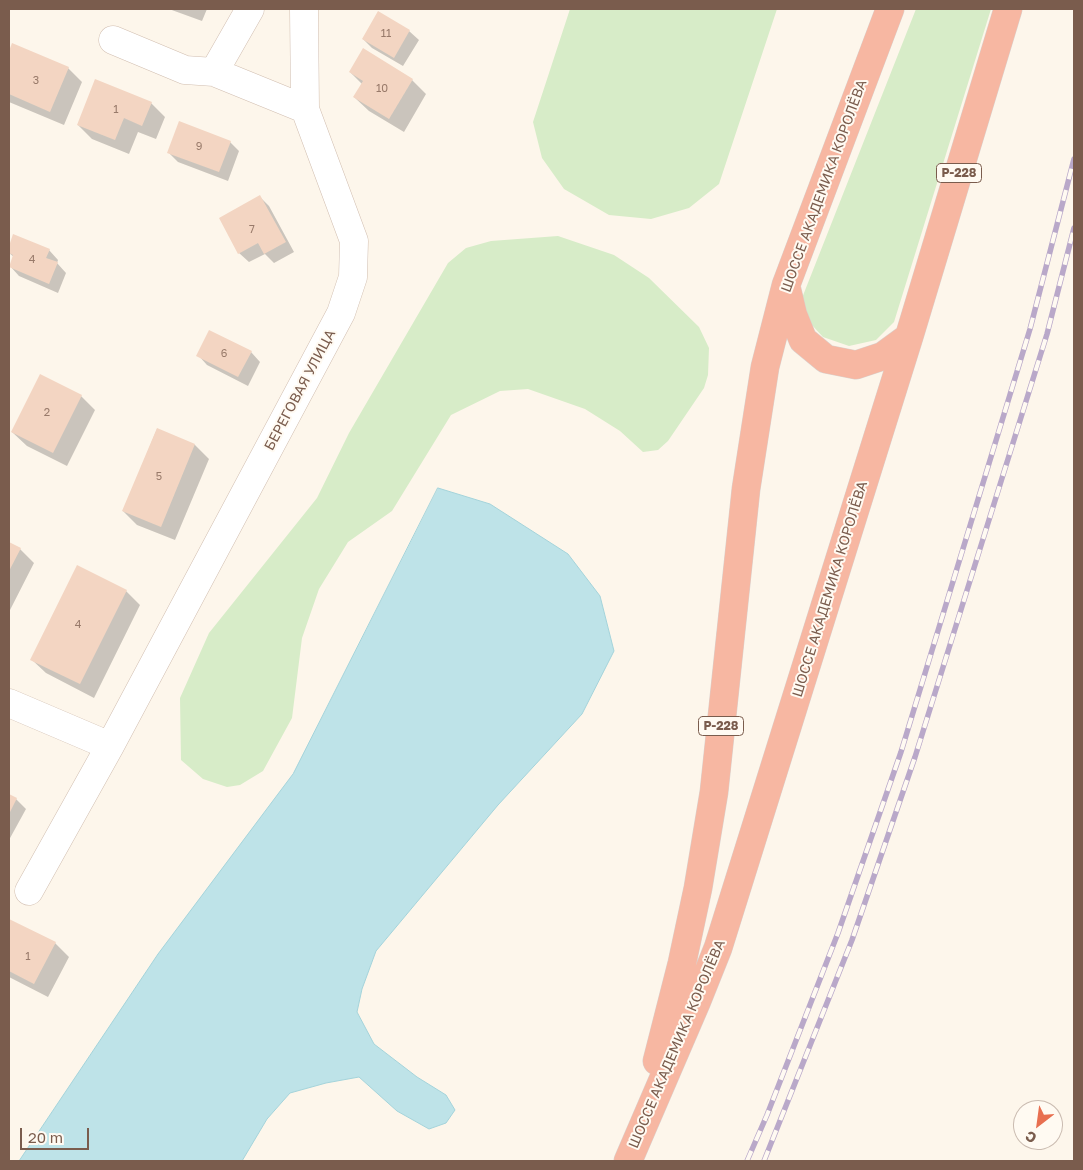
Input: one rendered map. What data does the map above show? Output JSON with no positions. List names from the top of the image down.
{
  "streets": {
    "highway": ["Р-228", "ШОССЕ АКАДЕМИКА КОРОЛЁВА"],
    "street": ["БЕРЕГОВАЯ УЛИЦА"]
  },
  "house_numbers": [
    "11",
    "3",
    "10",
    "1",
    "9",
    "7",
    "4",
    "6",
    "2",
    "5",
    "4",
    "1"
  ],
  "scale_bar": "20 m",
  "north": "bottom left"
}
